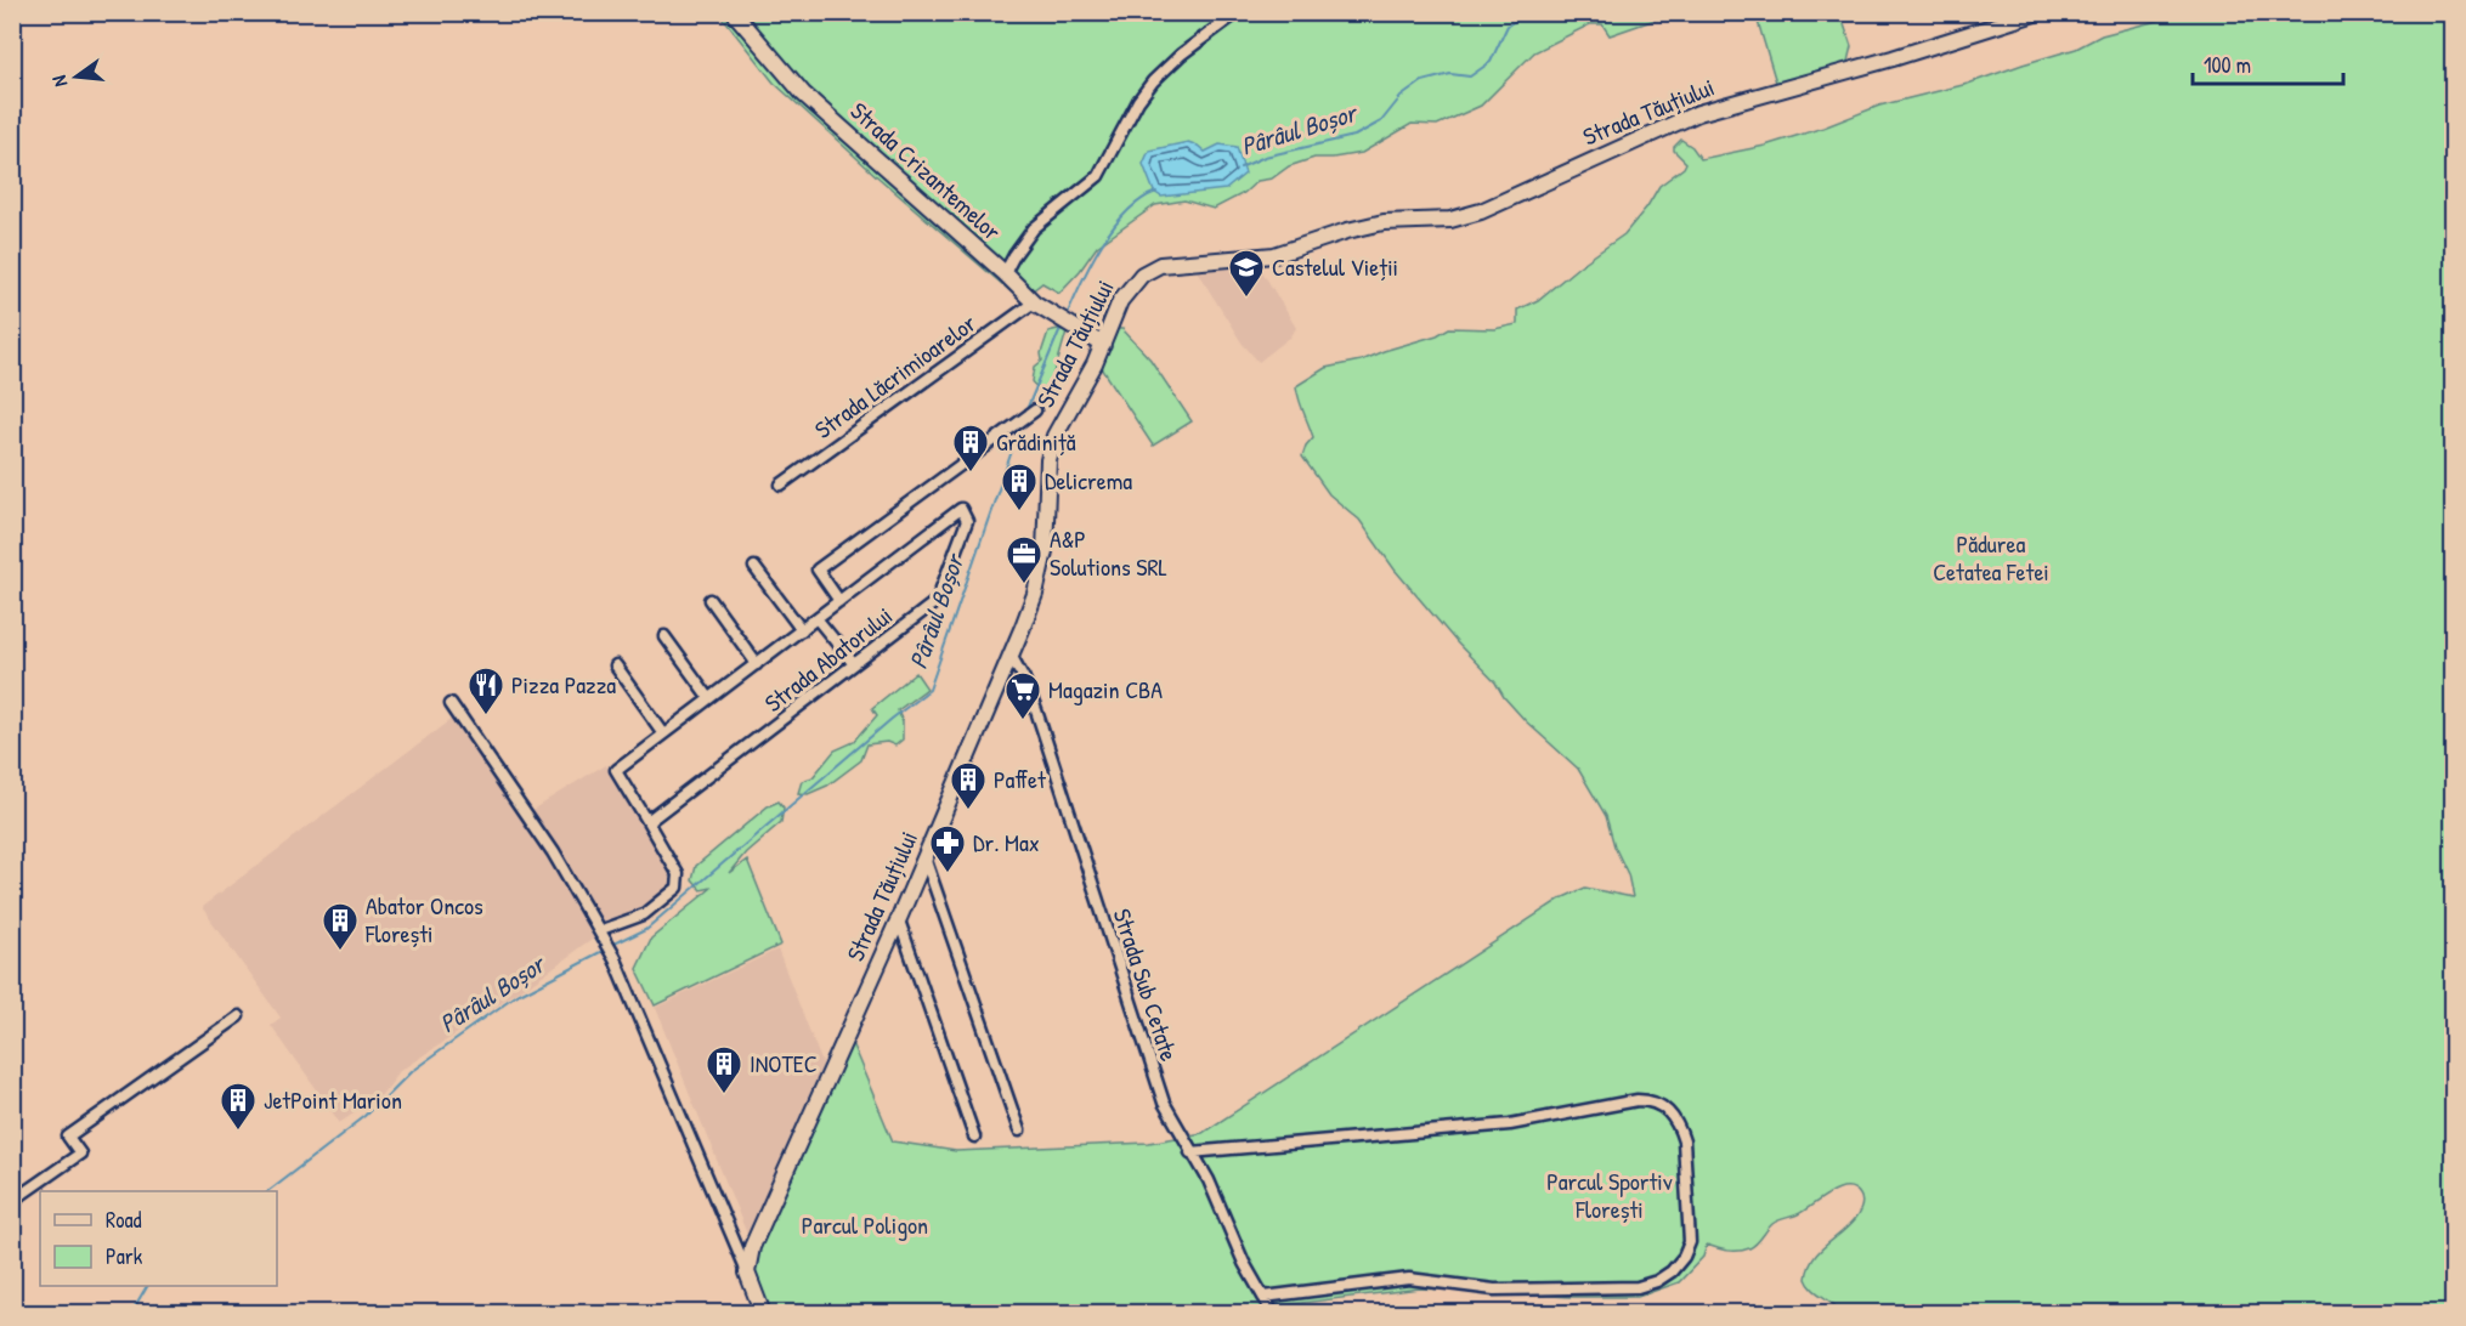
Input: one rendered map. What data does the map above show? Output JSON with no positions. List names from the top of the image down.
{
  "streets": {
    "main road": ["Strada Tăuțiului", "Strada Crizantemelor"],
    "street": ["Strada Lăcrimioarelor", "Strada Abatorului", "Strada Sub Cetate"]
  },
  "crossings": [
    ["Strada Tăuțiului", "Strada Crizantemelor"],
    ["Strada Tăuțiului", "Strada Sub Cetate"],
    ["Strada Crizantemelor", "Strada Lăcrimioarelor"]
  ],
  "water": ["Pârâul Boșor"],
  "parks": ["Pădurea Cetatea Fetei", "Parcul Sportiv Florești", "Parcul Poligon"],
  "places": {
    "school or university": ["Castelul Vieții"],
    "building": [
      "Grădiniță",
      "Delicrema",
      "Paffet",
      "Abator Oncos Florești",
      "INOTEC",
      "JetPoint Marion"
    ],
    "office": ["A&P Solutions SRL"],
    "restaurant": ["Pizza Pazza"],
    "supermarket": ["Magazin CBA"],
    "pharmacy": ["Dr. Max"]
  },
  "legend": ["Road", "Park"],
  "scale_bar": "100 m",
  "north": "left"
}
